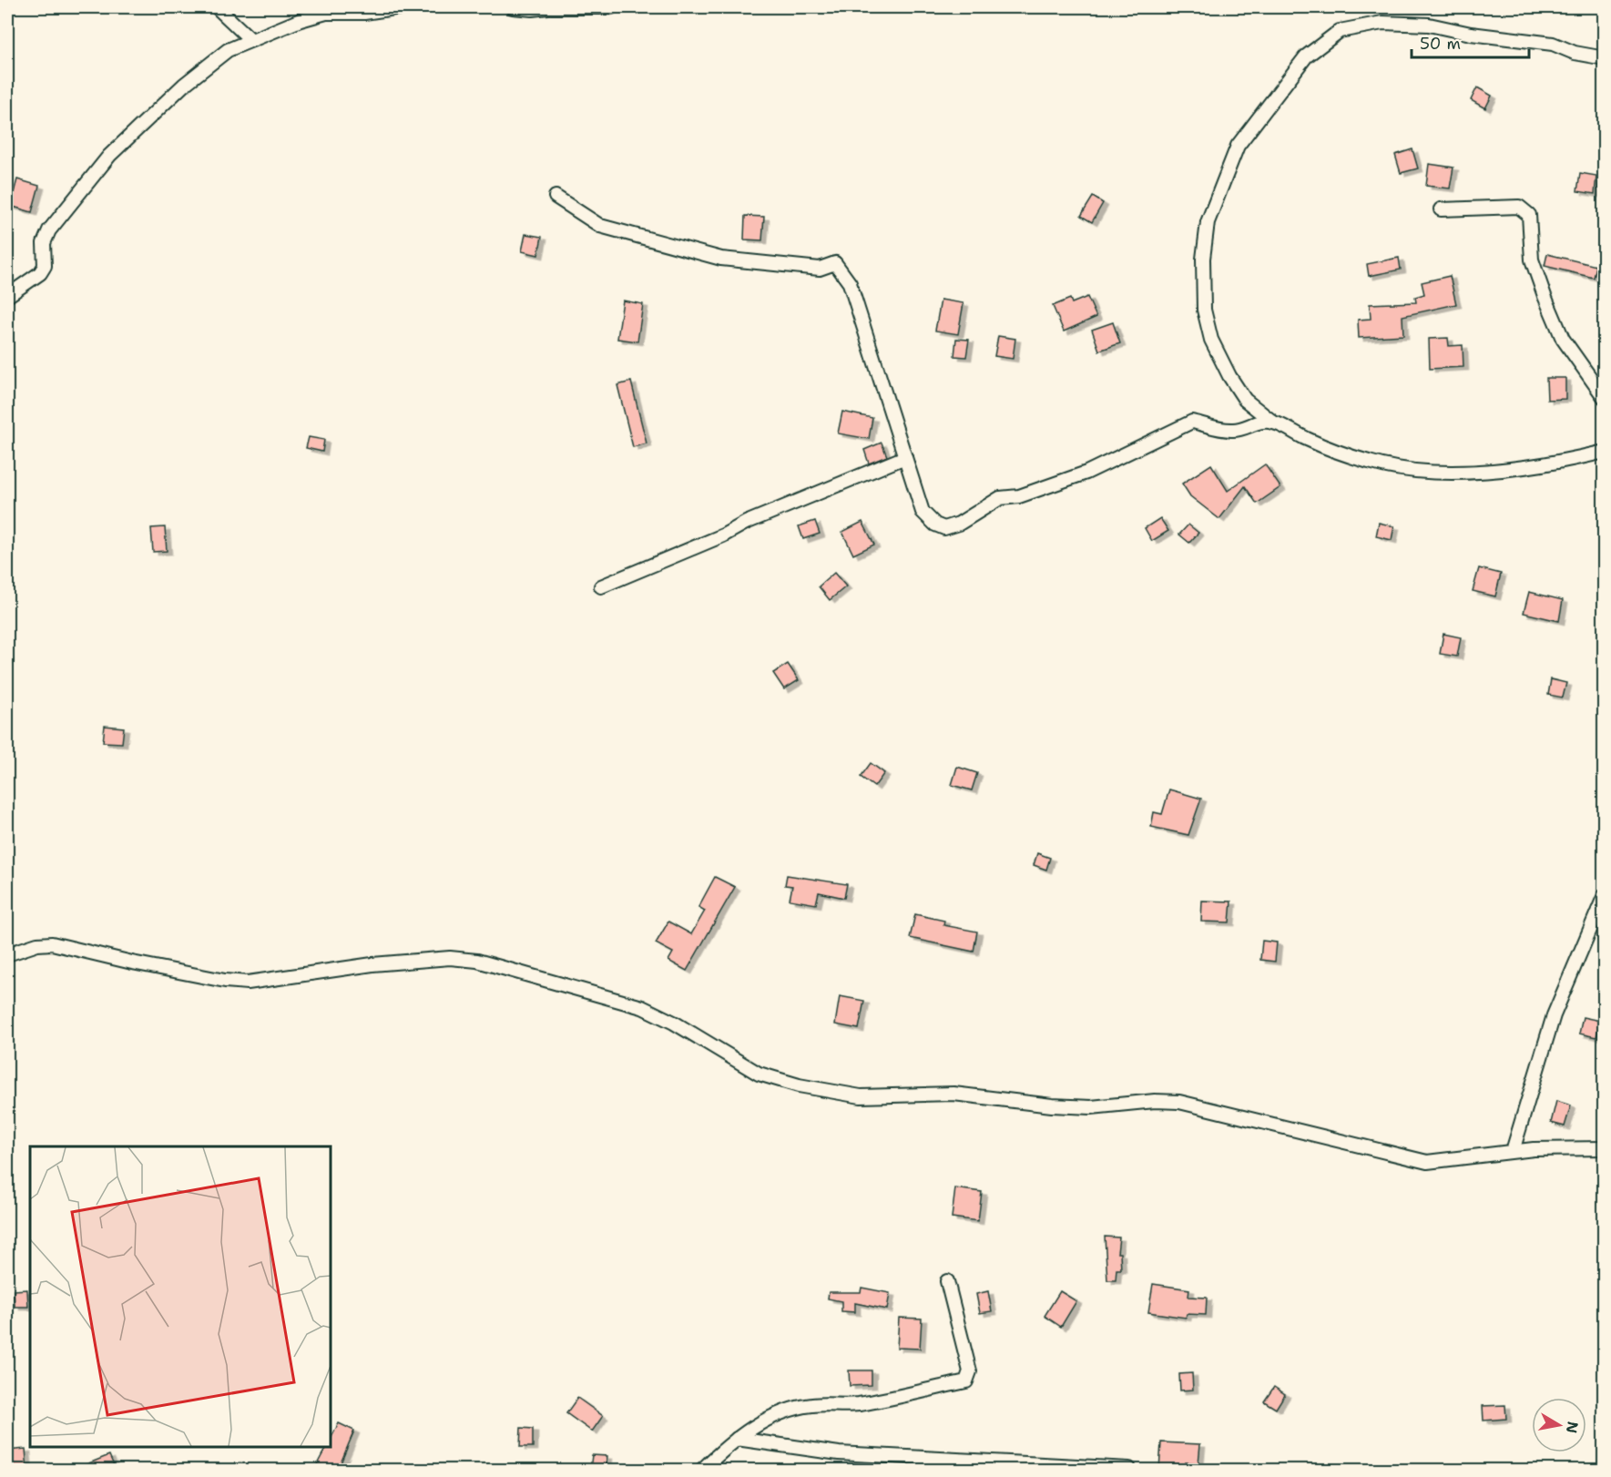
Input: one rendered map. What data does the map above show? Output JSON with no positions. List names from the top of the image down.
{
  "scale_bar": "50 m",
  "north": "right"
}
